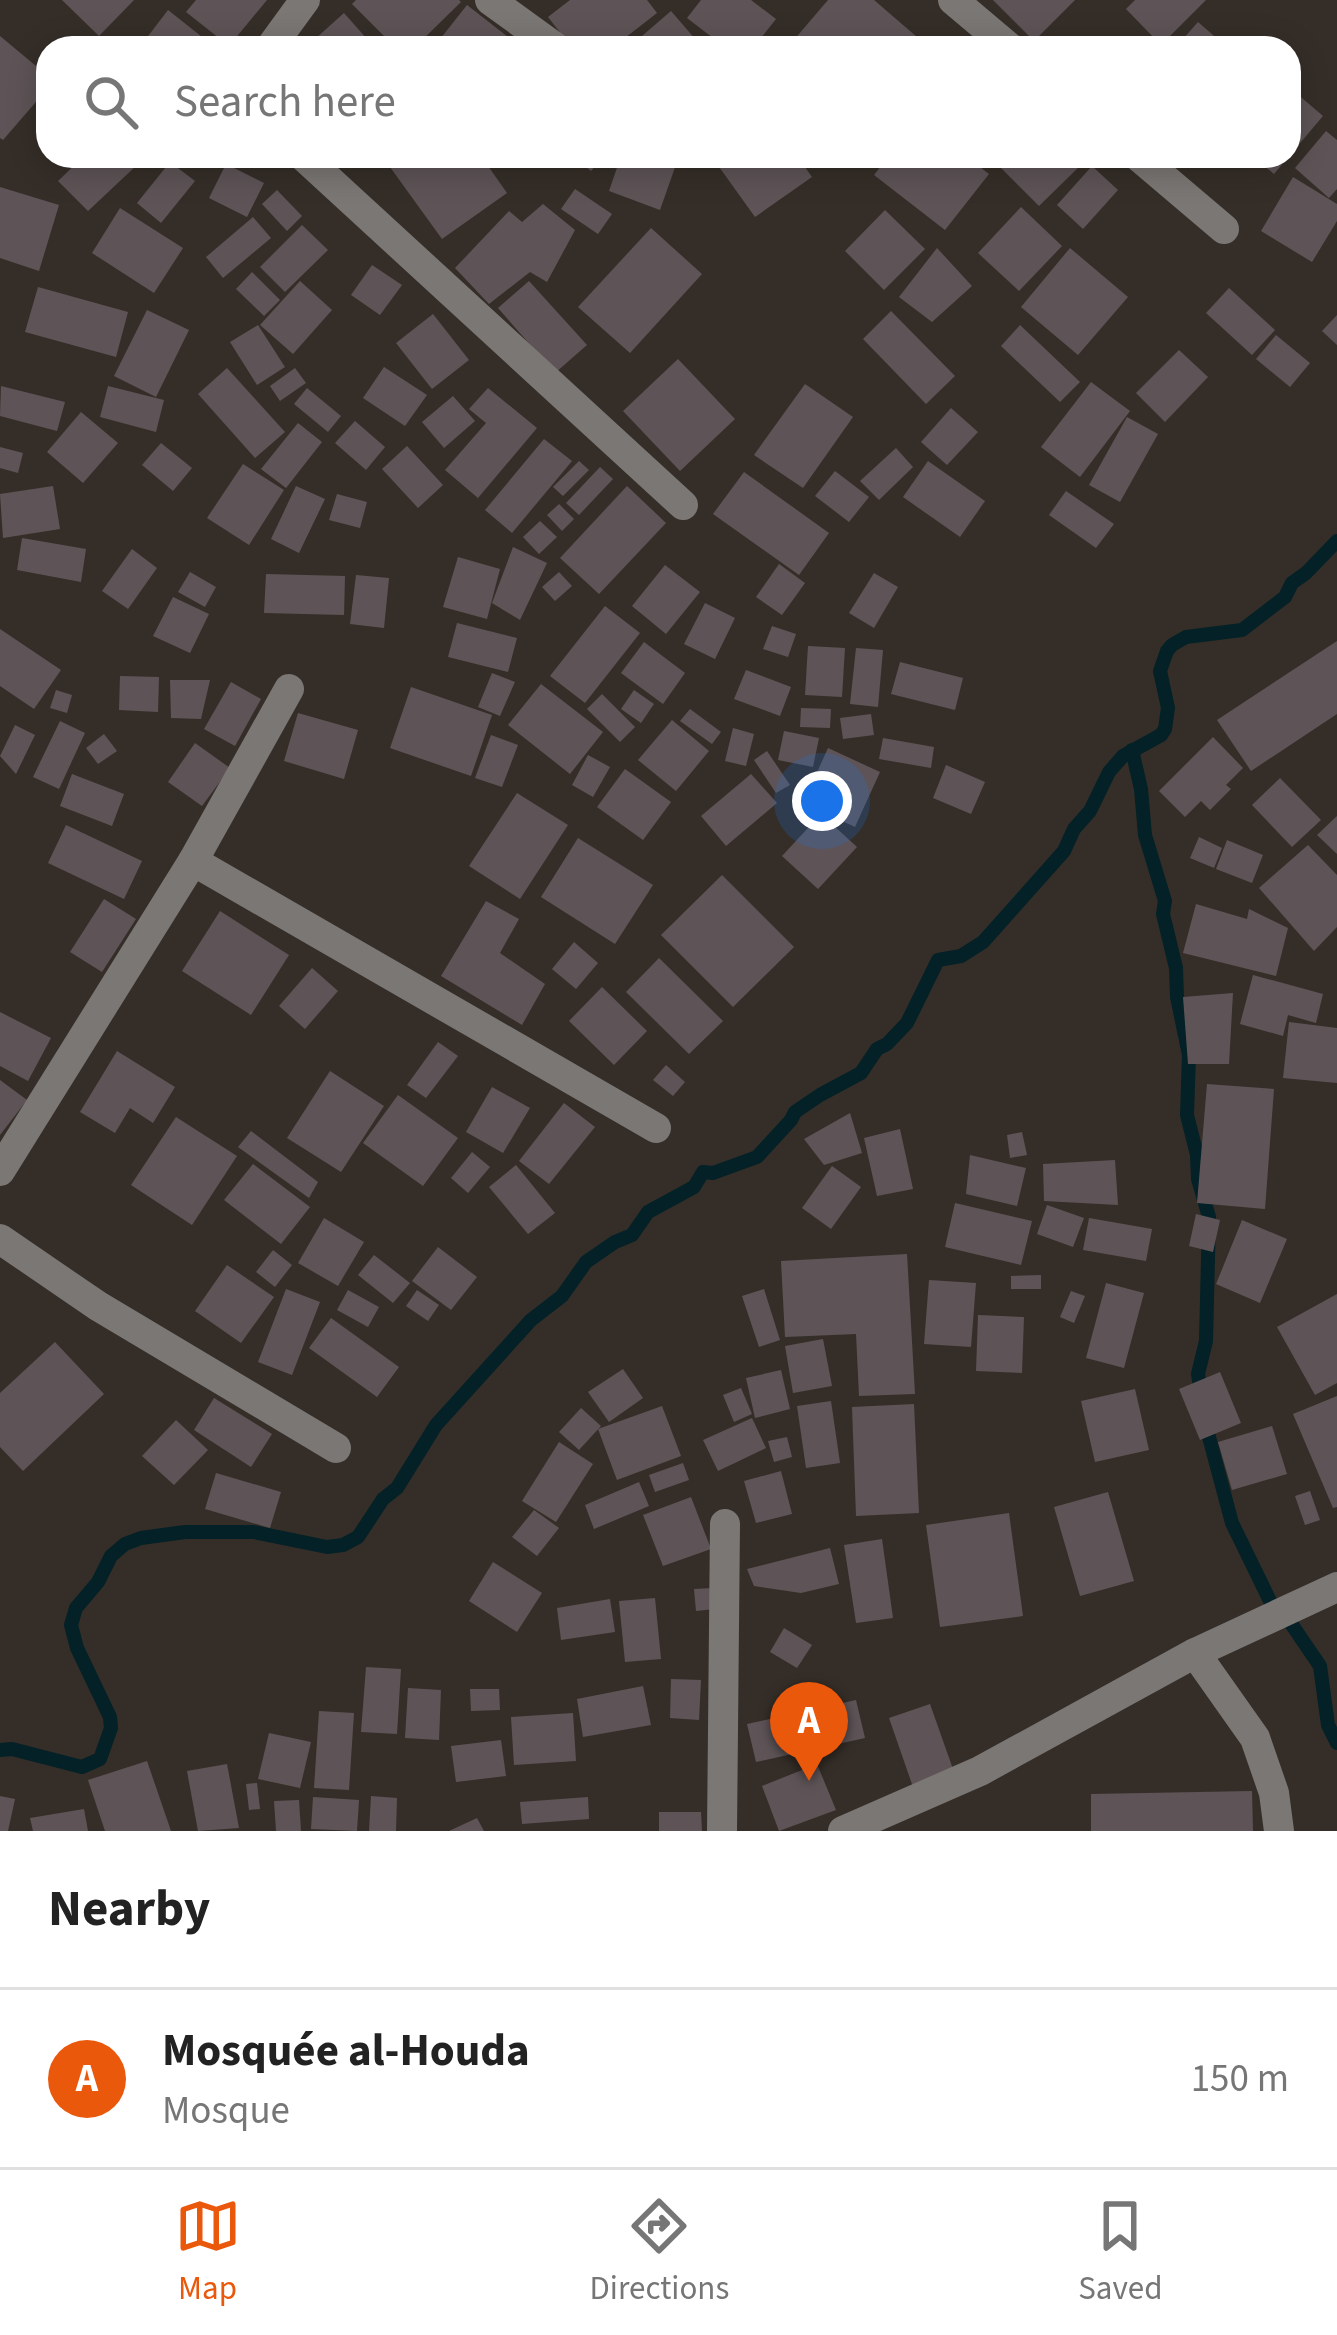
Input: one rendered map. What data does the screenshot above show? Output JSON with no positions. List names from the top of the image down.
{
  "page": {
    "search": "Search here",
    "pins": "A",
    "heading": "Nearby",
    "list": [
      {
        "mark": "A",
        "name": "Mosquée al-Houda",
        "note": "Mosque",
        "value": "150 m"
      }
    ],
    "nav": ["Map", "Directions", "Saved"]
  }
}
